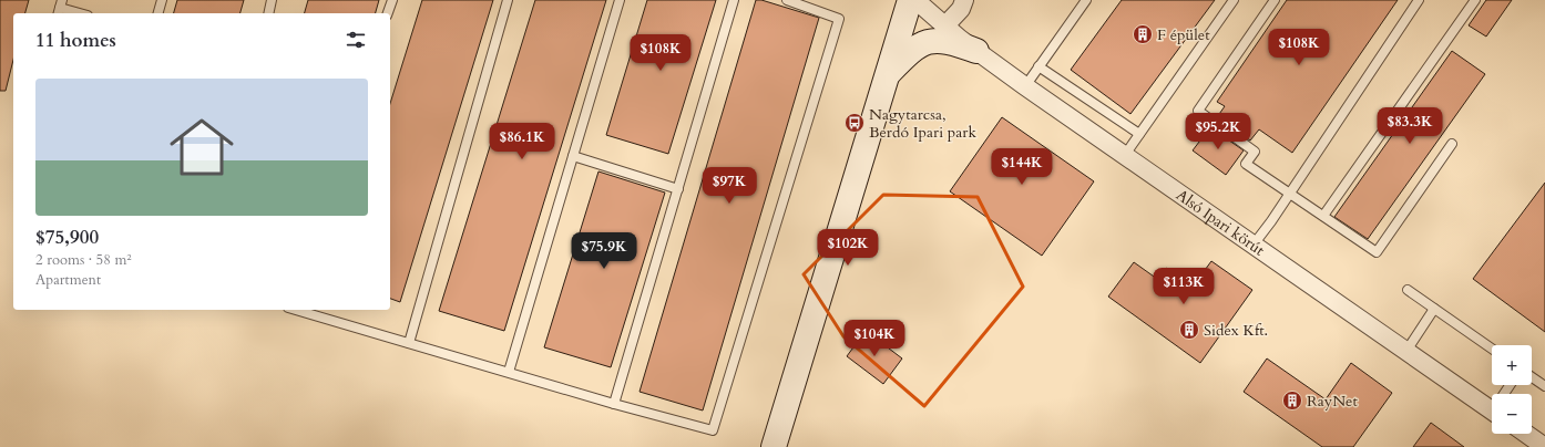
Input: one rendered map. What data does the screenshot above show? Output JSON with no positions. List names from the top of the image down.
{
  "streets": {
    "street": ["Alsó Ipari körút"]
  },
  "places": {
    "building": ["F épület", "Sidex Kft.", "RayNet"],
    "bus stop": ["Nagytarcsa, Berdó Ipari park"]
  },
  "page": {
    "heading": "11 homes",
    "price": [
      "$108K",
      "$108K",
      "$83.3K",
      "$95.2K",
      "$86.1K",
      "$144K",
      "$97K",
      "$102K",
      "$75.9K",
      "$113K",
      "$104K"
    ],
    "list": [
      {
        "name": "$75,900",
        "note": "2 rooms · 58 m² · Apartment"
      }
    ],
    "map_buttons": ["+", "−"]
  }
}
